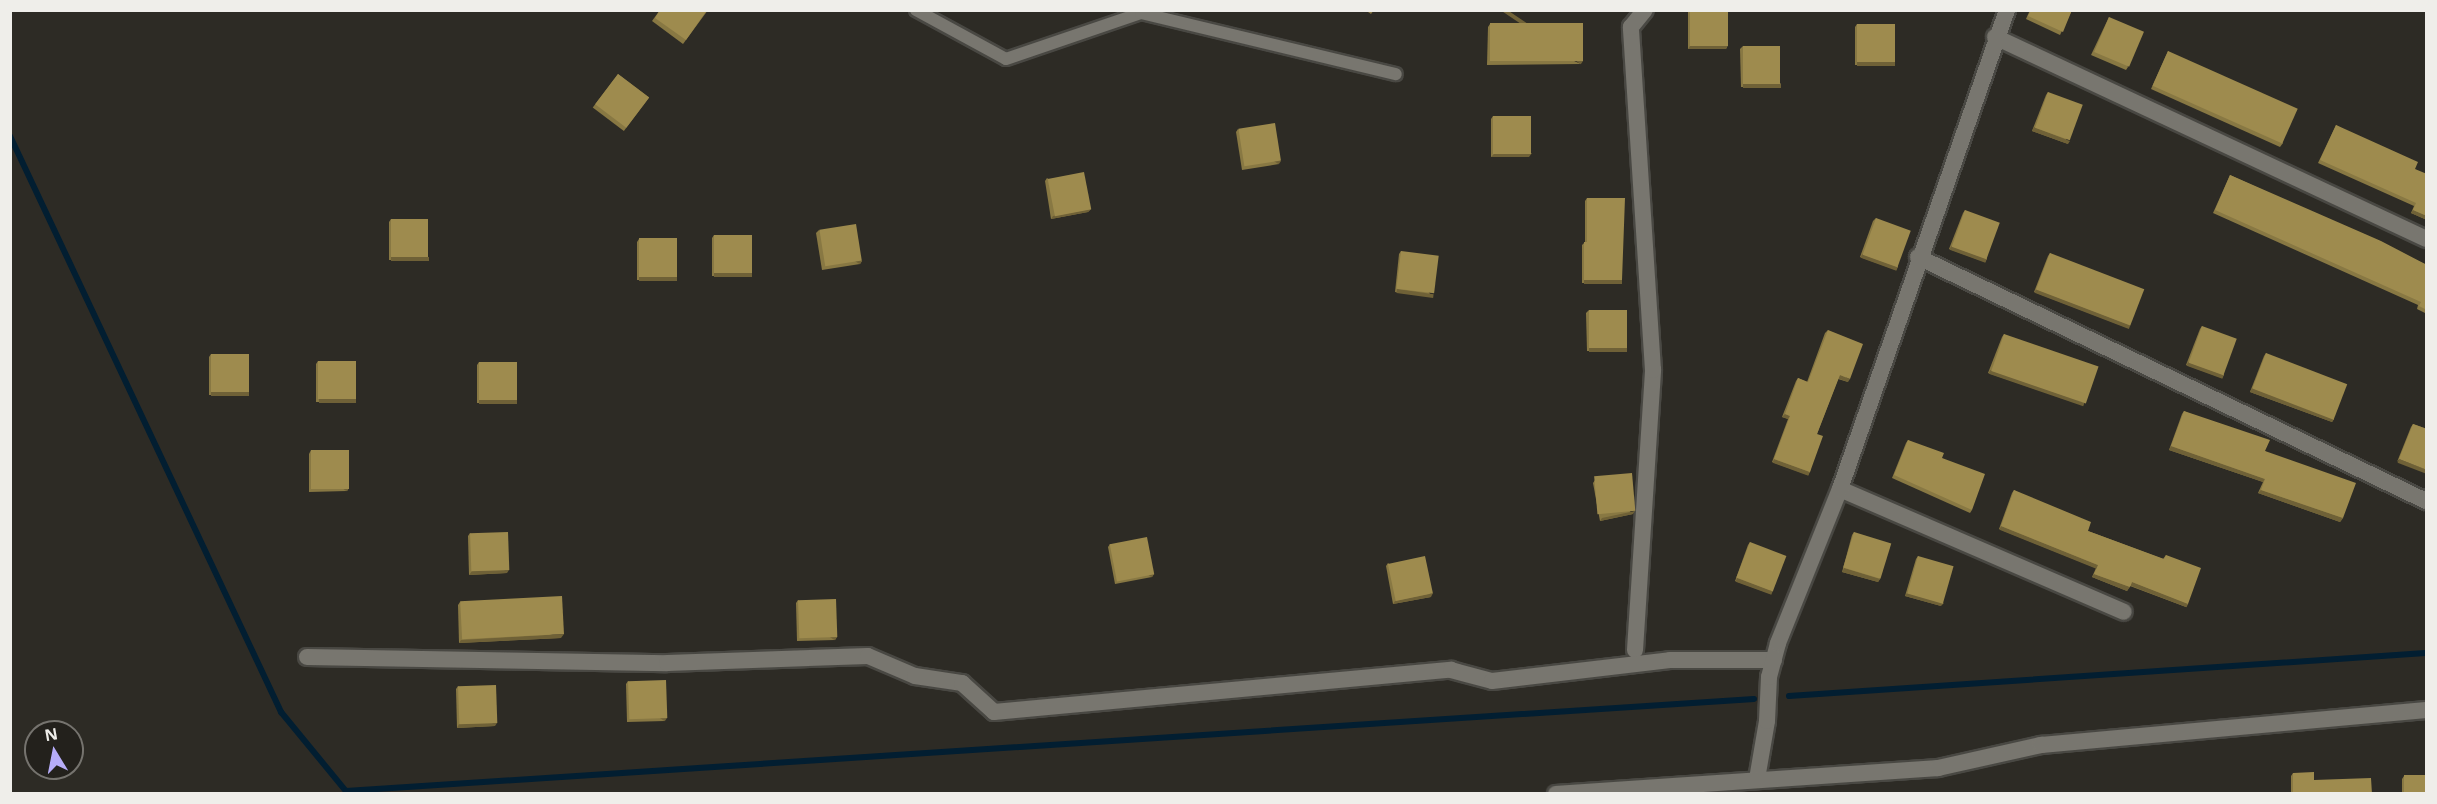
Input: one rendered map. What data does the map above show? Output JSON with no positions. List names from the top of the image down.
{
  "north": "top"
}
